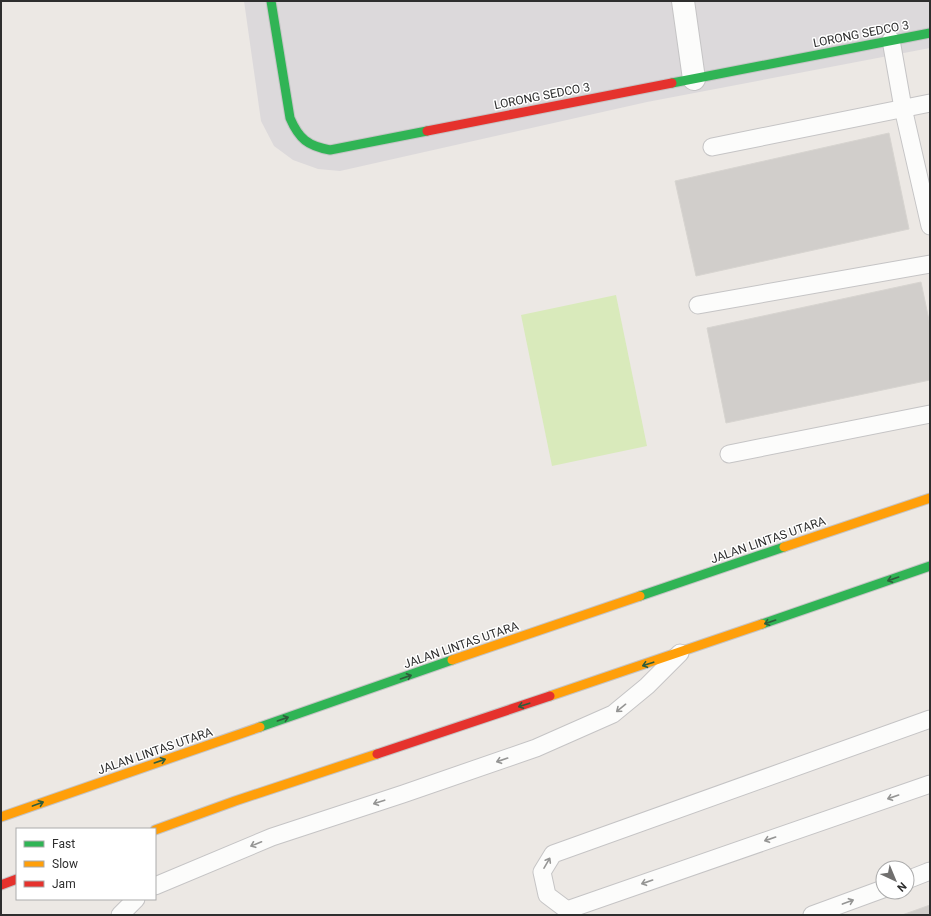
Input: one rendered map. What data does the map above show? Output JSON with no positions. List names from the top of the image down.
{
  "streets": {
    "main road": ["LORONG SEDCO 3", "JALAN LINTAS UTARA"]
  },
  "legend": ["Fast", "Slow", "Jam"],
  "north": "bottom right"
}
